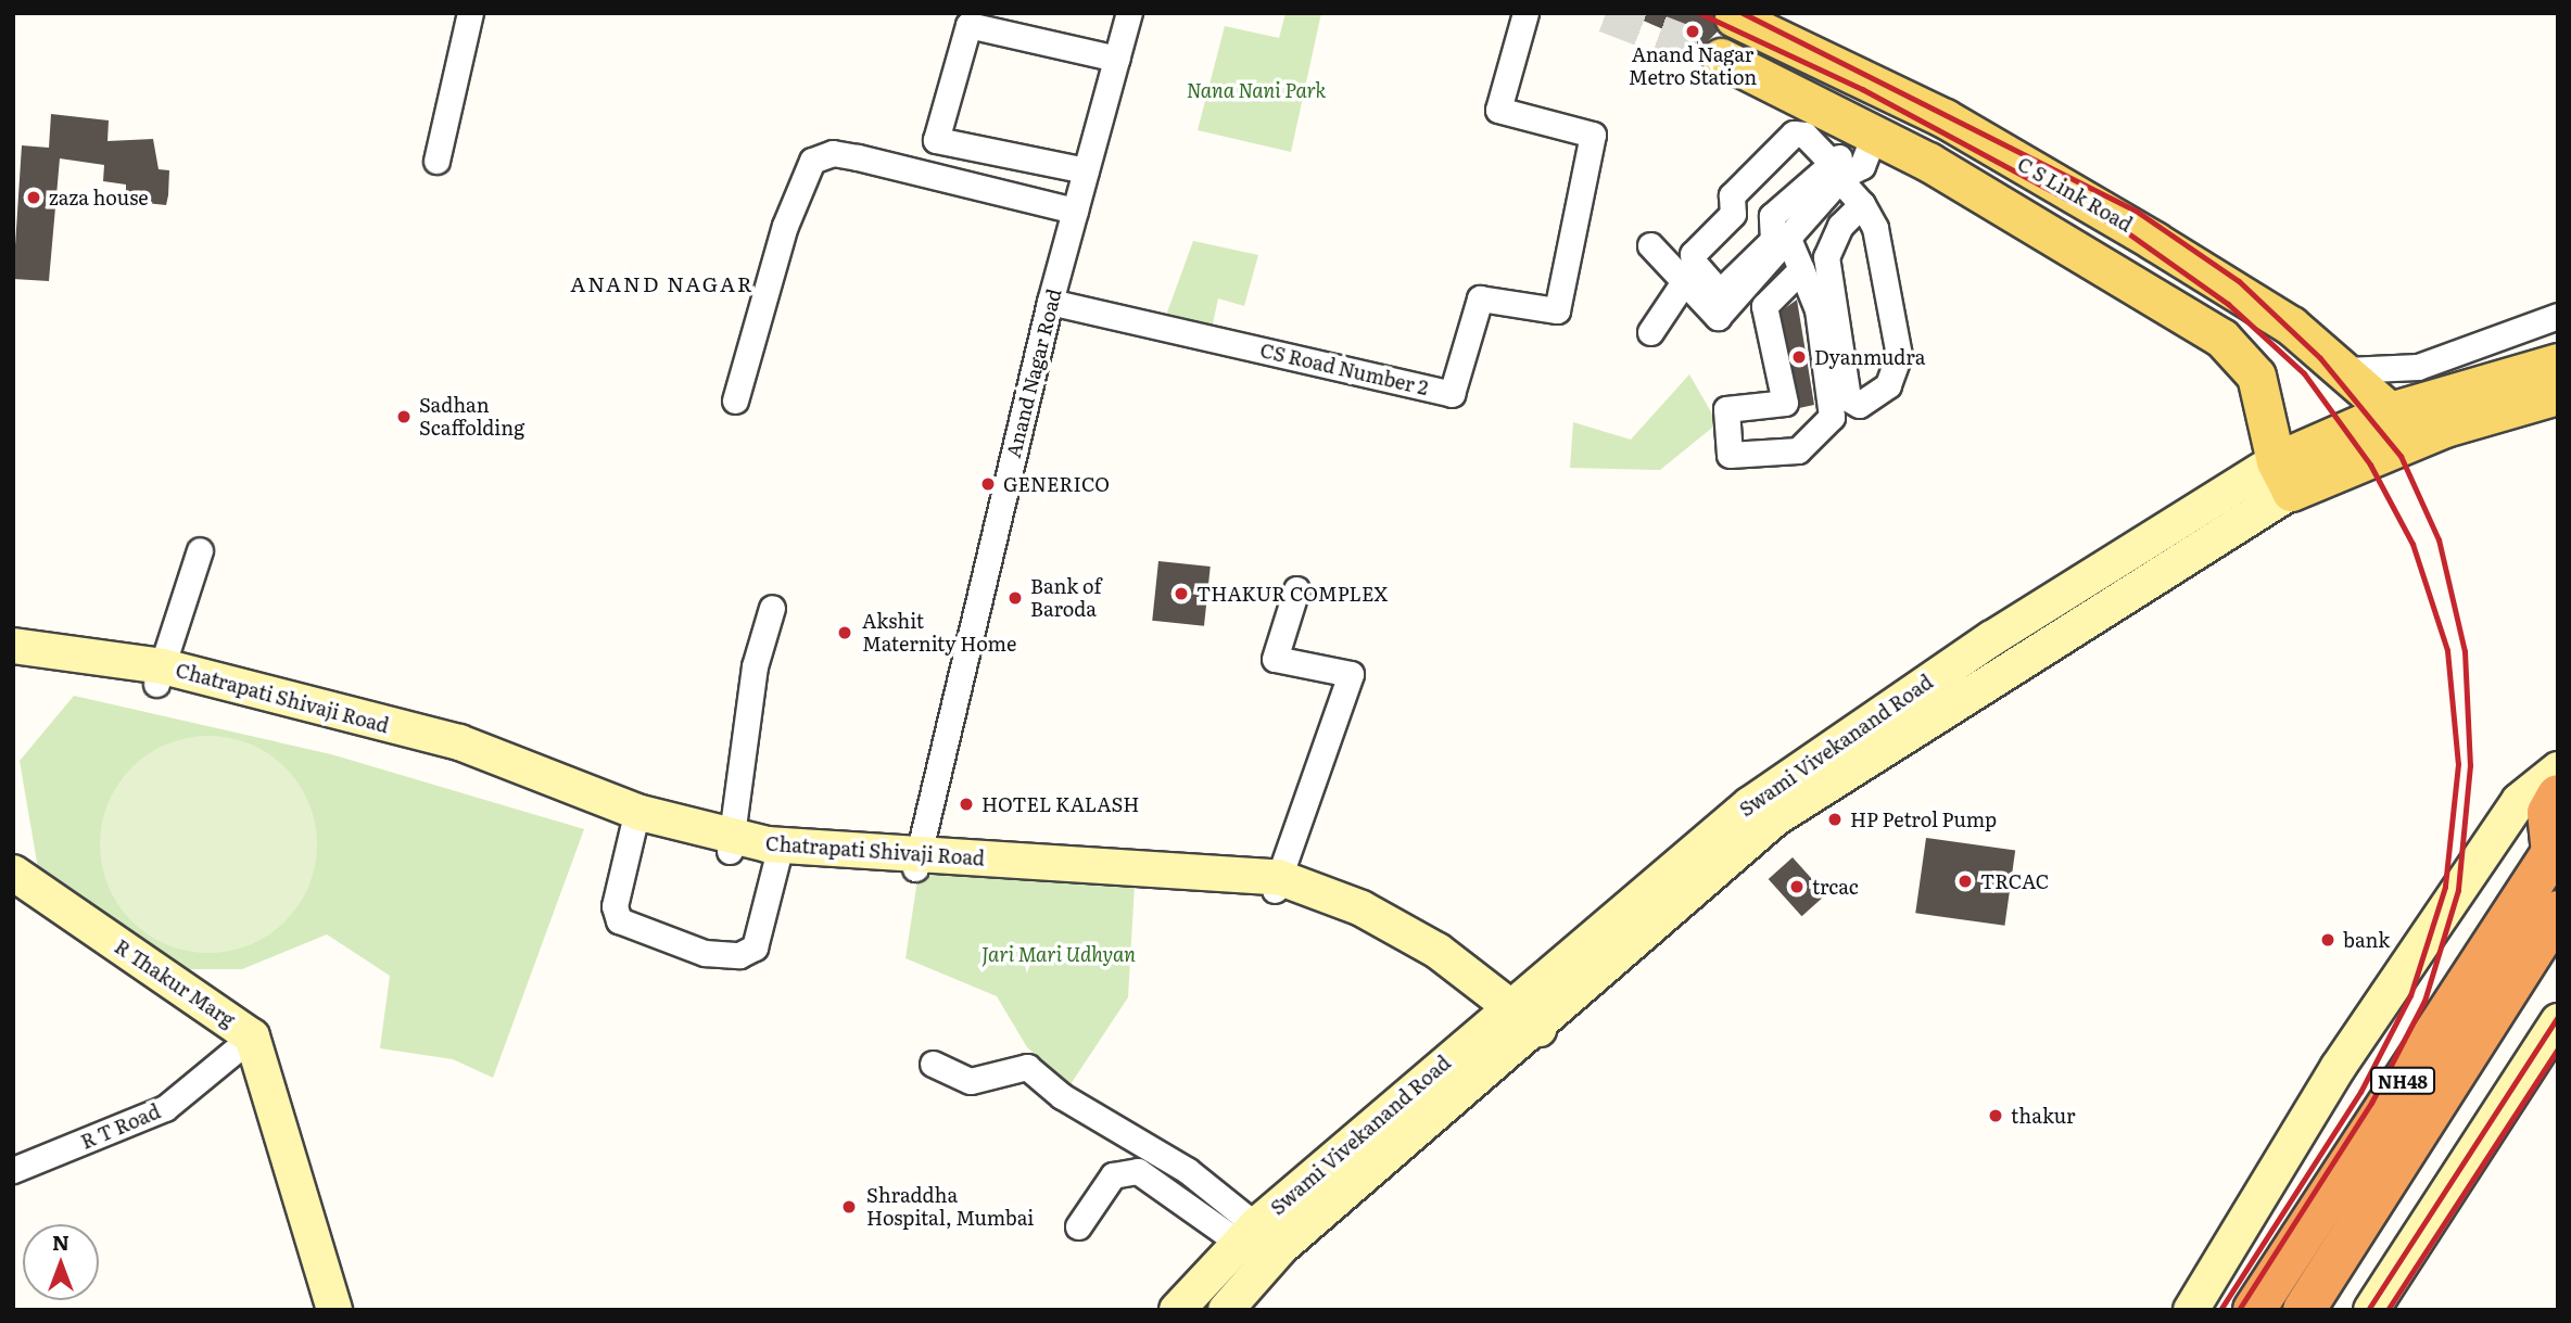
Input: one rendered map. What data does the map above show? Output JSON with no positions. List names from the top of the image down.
{
  "streets": {
    "highway": ["NH48"],
    "main road": [
      "C S Link Road",
      "Chatrapati Shivaji Road",
      "Swami Vivekanand Road",
      "R Thakur Marg"
    ],
    "street": ["CS Road Number 2", "Anand Nagar Road", "R T Road"]
  },
  "crossings": [
    ["C S Link Road", "Swami Vivekanand Road"],
    ["CS Road Number 2", "Anand Nagar Road"],
    ["R Thakur Marg", "R T Road"]
  ],
  "districts": ["ANAND NAGAR"],
  "parks": ["Nana Nani Park", "Jari Mari Udhyan"],
  "places": [
    "Anand Nagar Metro Station",
    "zaza house",
    "Dyanmudra",
    "Sadhan Scaffolding",
    "GENERICO",
    "THAKUR COMPLEX",
    "Bank of Baroda",
    "Akshit Maternity Home",
    "HOTEL KALASH",
    "HP Petrol Pump",
    "TRCAC",
    "trcac",
    "bank",
    "thakur",
    "Shraddha Hospital, Mumbai"
  ],
  "north": "top"
}
